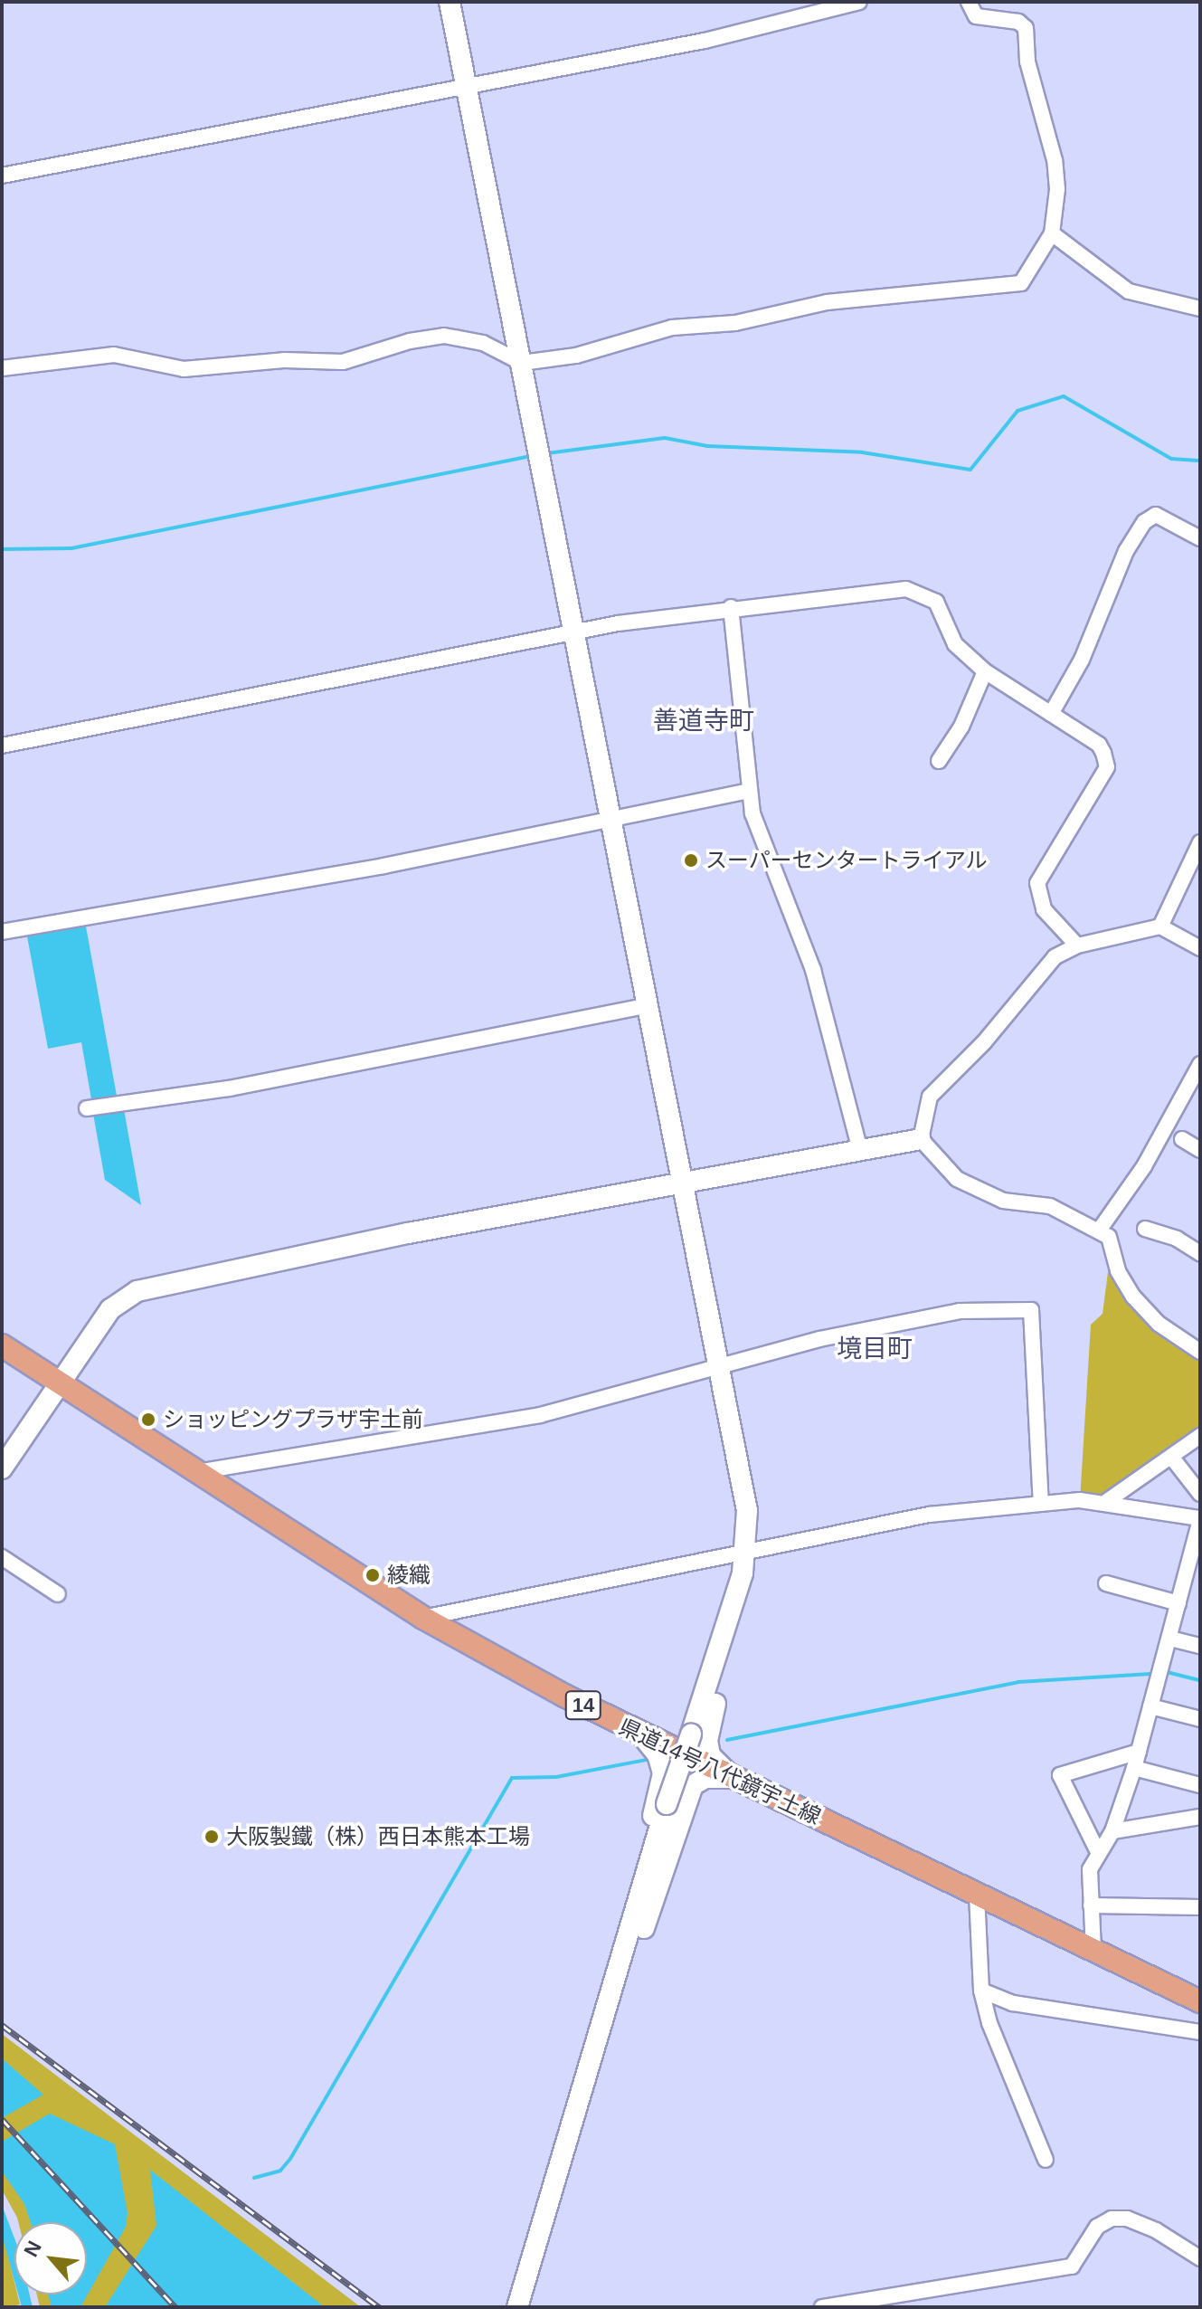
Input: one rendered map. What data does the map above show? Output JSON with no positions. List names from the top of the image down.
{
  "streets": {
    "main road": ["14", "県道14号八代鏡宇土線"]
  },
  "districts": ["善道寺町", "境目町"],
  "places": [
    "スーパーセンタートライアル",
    "ショッピングプラザ宇土前",
    "綾織",
    "大阪製鐵（株）西日本熊本工場"
  ],
  "north": "top left"
}
